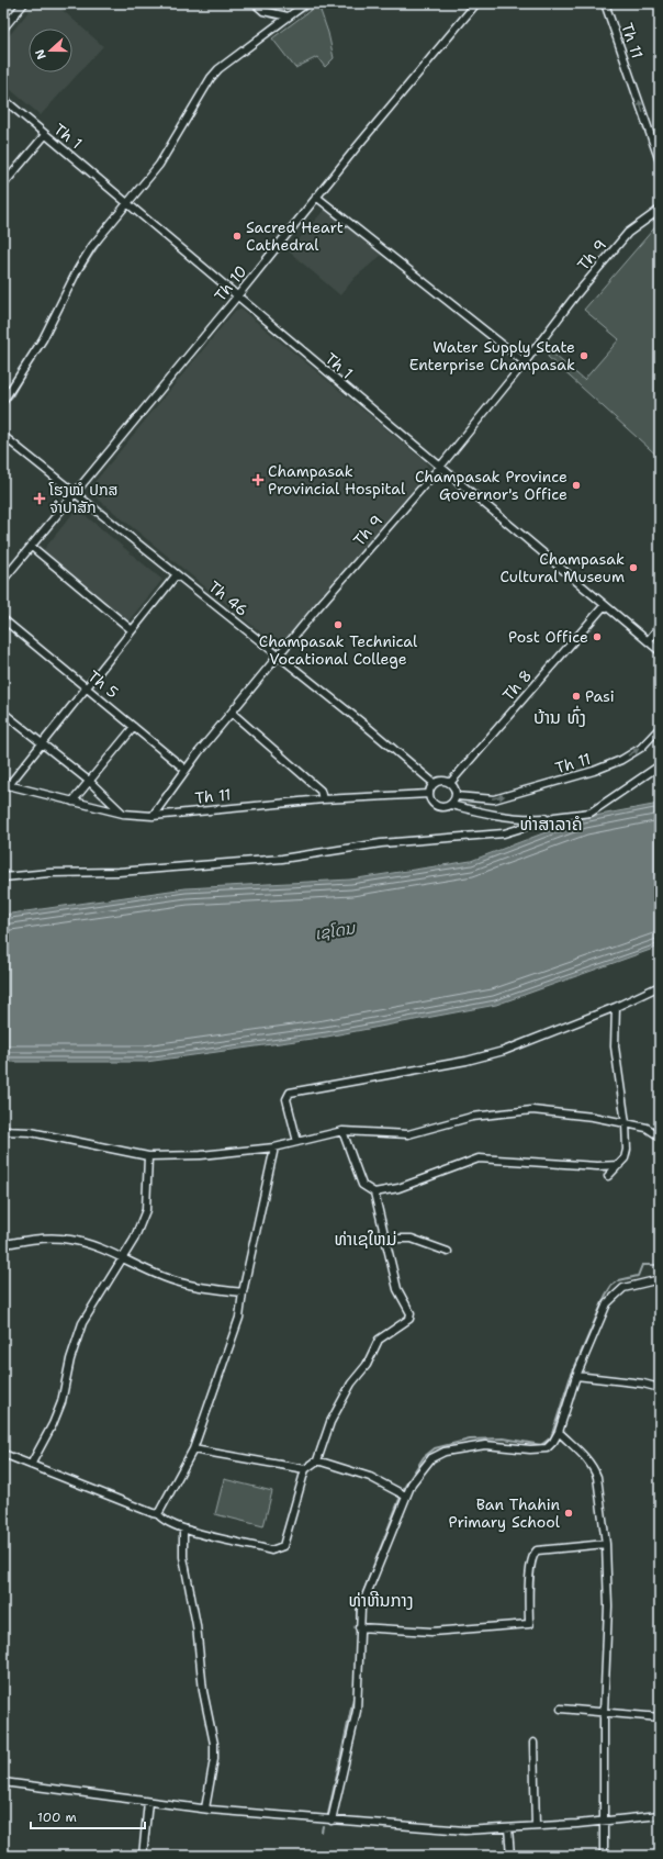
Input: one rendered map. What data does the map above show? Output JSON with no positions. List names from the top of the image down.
{
  "streets": {
    "street": [
      "Th 11",
      "Th 1",
      "Th 9",
      "Th 10",
      "Th 46",
      "Th 5",
      "Th 8"
    ]
  },
  "crossings": [
    ["Th 11", "Th 9"],
    ["Th 11", "Th 46"],
    ["Th 11", "Th 8"],
    ["Th 1", "Th 9"],
    ["Th 1", "Th 10"],
    ["Th 1", "Th 8"],
    ["Th 9", "Th 46"],
    ["Th 9", "Th 5"],
    ["Th 10", "Th 46"],
    ["Th 46", "Th 8"]
  ],
  "districts": [
    "ບ້ານ ທົ່ງ",
    "ທ່າສາລາຄໍ",
    "ທ່າເຊໃຫມ່",
    "ທ່າຫີນກາງ"
  ],
  "water": ["ເຊໂດນ"],
  "places": {
    "other": [
      "Sacred Heart Cathedral",
      "Water Supply State Enterprise Champasak",
      "Champasak Province Governor's Office",
      "Champasak Cultural Museum",
      "Champasak Technical Vocational College",
      "Post Office",
      "Pasi",
      "Ban Thahin Primary School"
    ],
    "health": ["Champasak Provincial Hospital", "ໂຮງໝໍ ປກສ ຈຳປາສັກ"]
  },
  "scale_bar": "100 m",
  "north": "left"
}
